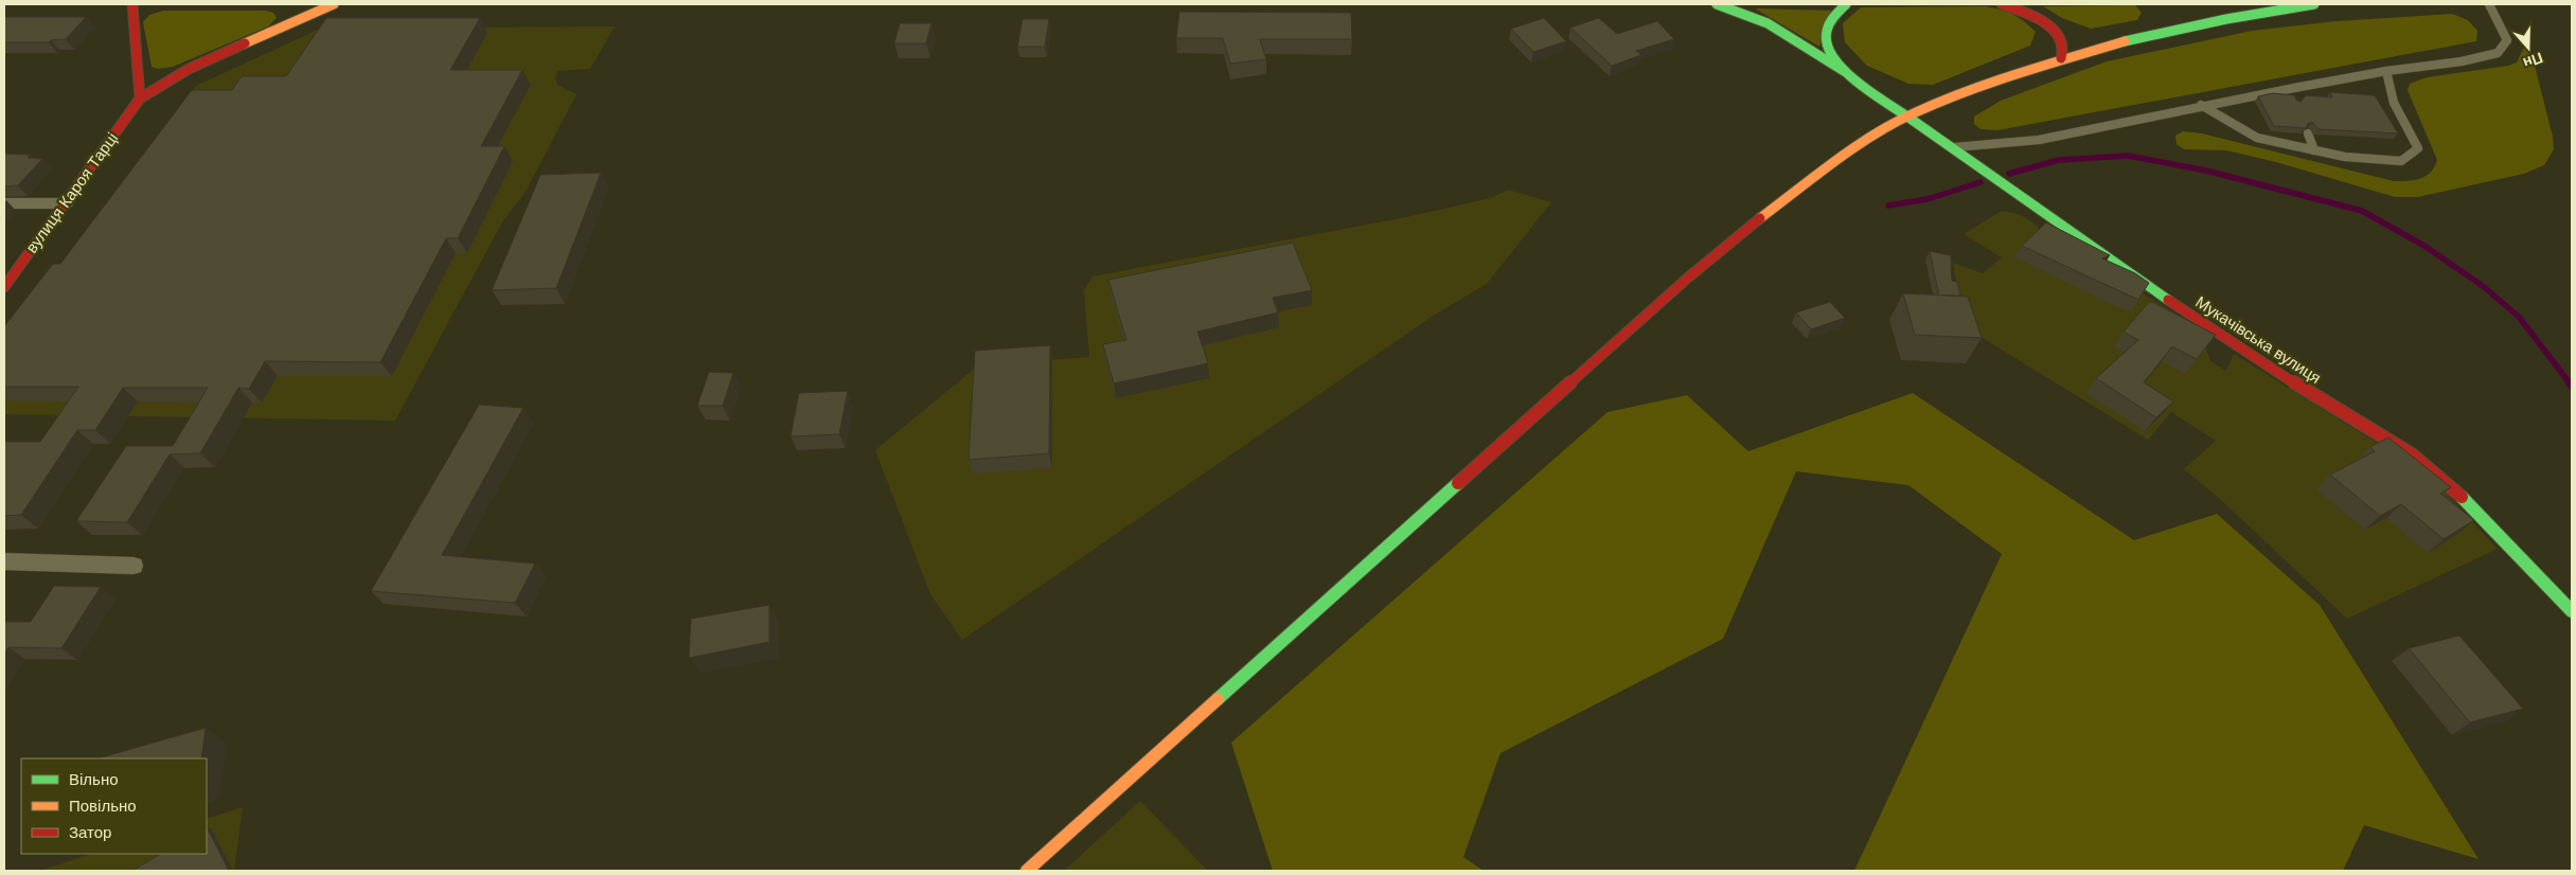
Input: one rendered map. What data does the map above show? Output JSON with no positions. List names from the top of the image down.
{
  "streets": {
    "main road": ["вулиця Кароя Тарці", "Мукачівська вулиця"]
  },
  "legend": ["Вільно", "Повільно", "Затор"],
  "north": "bottom"
}
